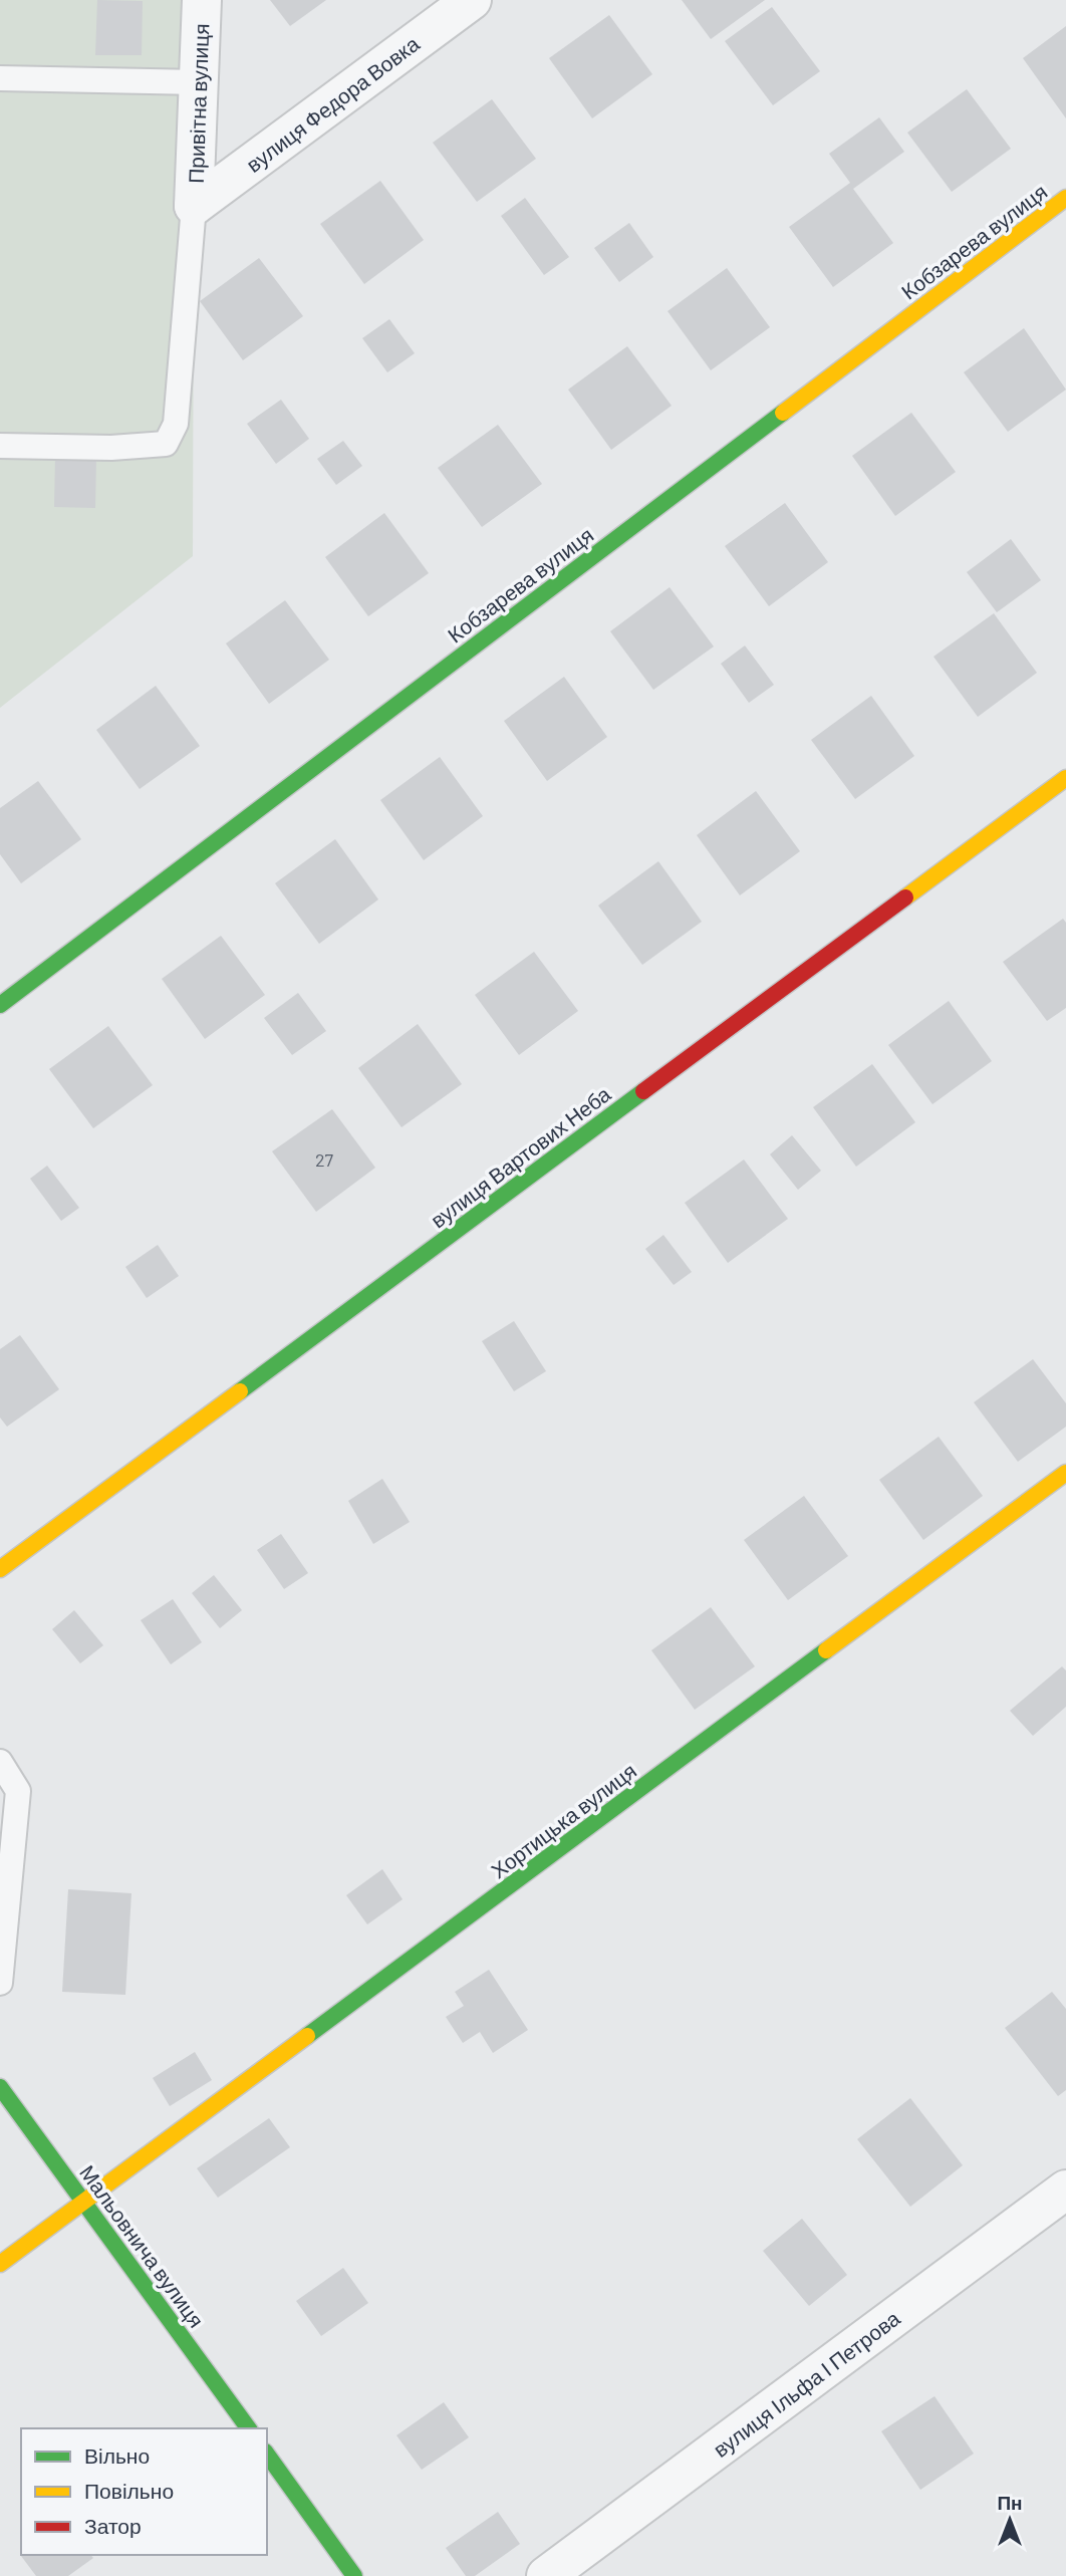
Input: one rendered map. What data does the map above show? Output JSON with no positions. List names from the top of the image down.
{
  "streets": {
    "street": [
      "Привітна вулиця",
      "вулиця Федора Вовка",
      "Кобзарева вулиця",
      "вулиця Вартових Неба",
      "Хортицька вулиця",
      "Мальовнича вулиця",
      "вулиця Ільфа І Петрова"
    ]
  },
  "crossings": [
    ["Привітна вулиця", "вулиця Федора Вовка"],
    ["Хортицька вулиця", "Мальовнича вулиця"]
  ],
  "house_numbers": ["27"],
  "legend": ["Вільно", "Повільно", "Затор"],
  "north": "top"
}
